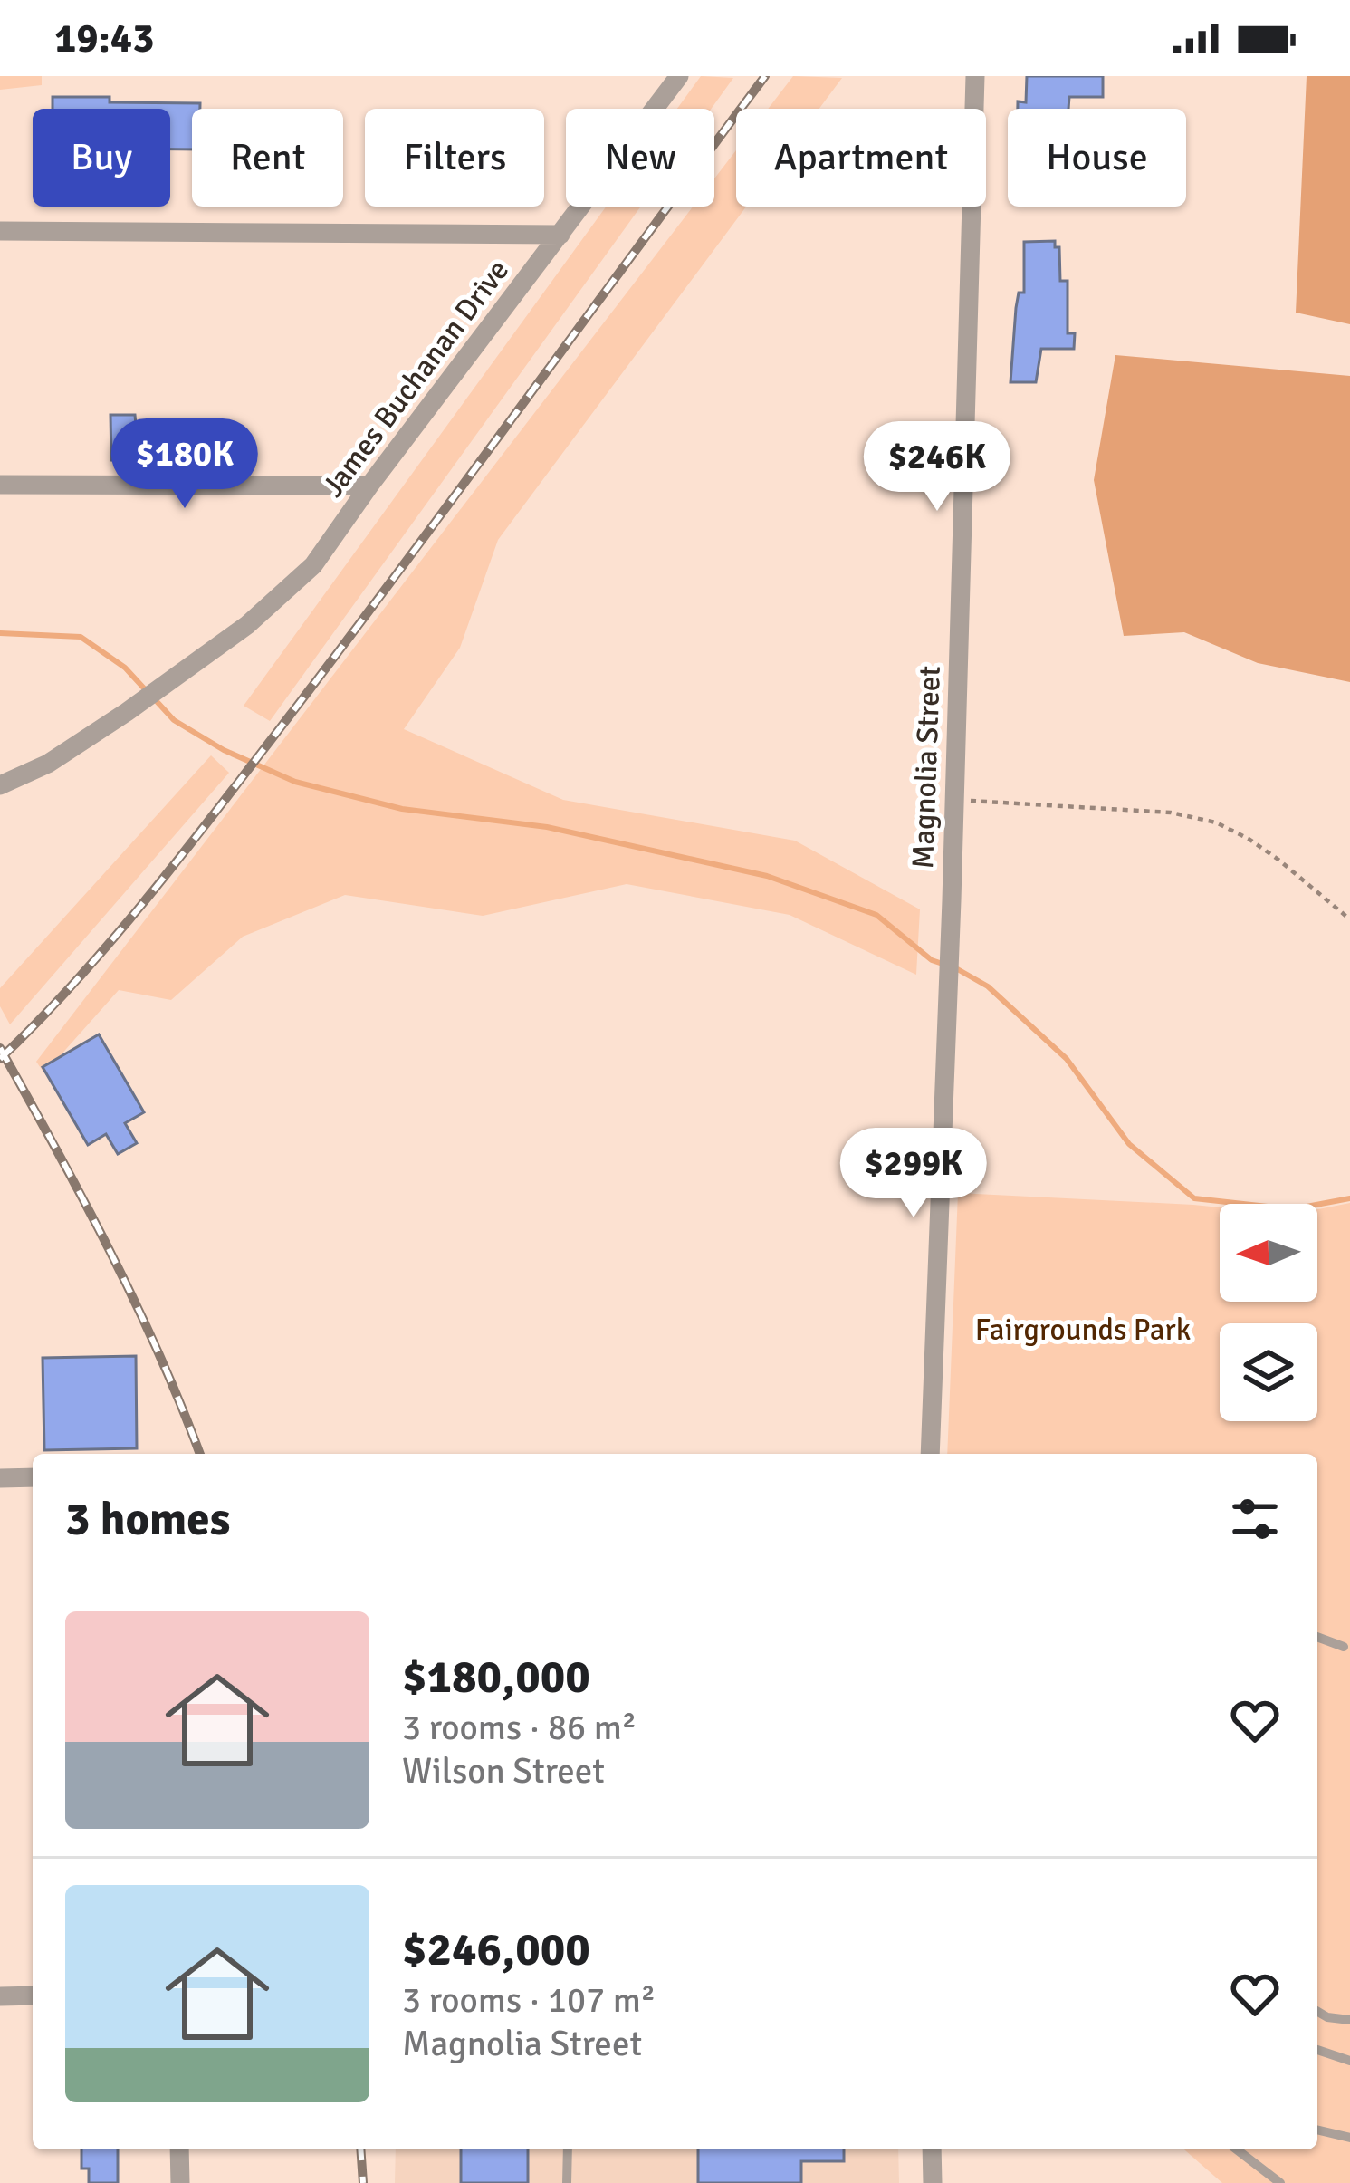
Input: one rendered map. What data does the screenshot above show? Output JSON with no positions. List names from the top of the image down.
{
  "streets": {
    "street": ["James Buchanan Drive", "Magnolia Street"]
  },
  "parks": ["Fairgrounds Park"],
  "north": "left",
  "page": {
    "status": "19:43",
    "chip": [
      "Buy",
      "Rent",
      "Filters",
      "New",
      "Apartment",
      "House"
    ],
    "price": ["$180K", "$246K", "$299K"],
    "heading": "3 homes",
    "list": [
      {
        "name": "$180,000",
        "note": "3 rooms · 86 m² · Wilson Street"
      },
      {
        "name": "$246,000",
        "note": "3 rooms · 107 m² · Magnolia Street"
      }
    ]
  }
}
